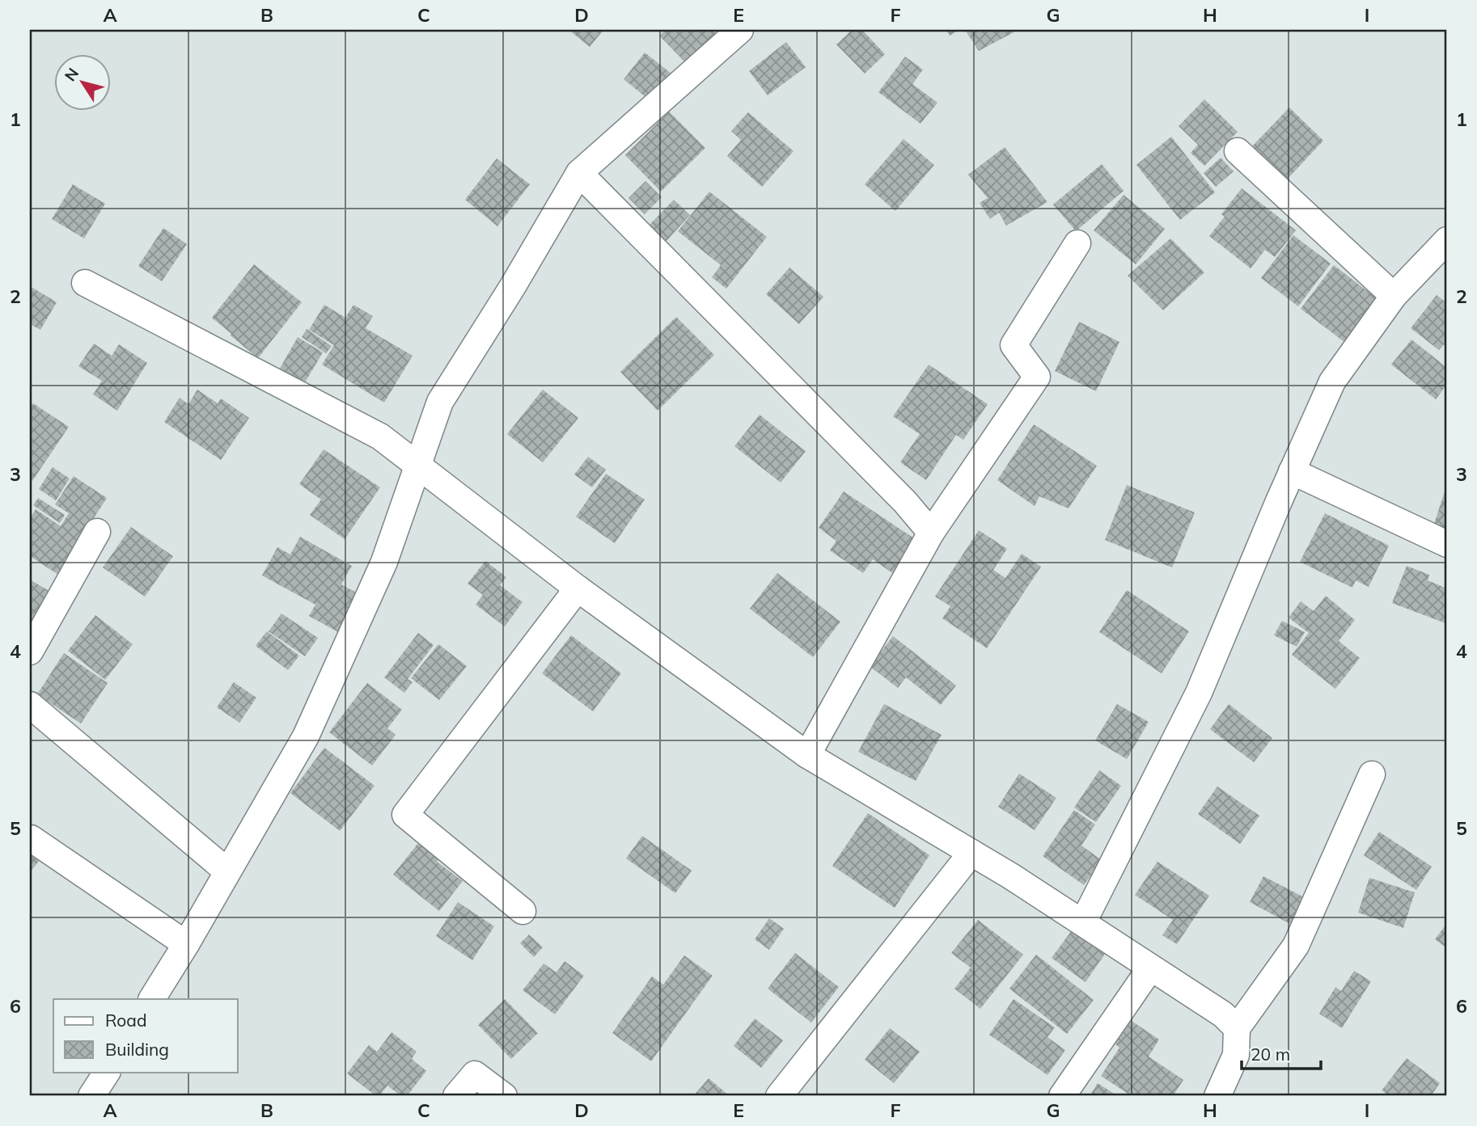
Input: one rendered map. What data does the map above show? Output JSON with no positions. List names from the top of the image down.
{
  "legend": ["Road", "Building"],
  "scale_bar": "20 m",
  "north": "top left",
  "grid": {
    "columns": [
      "A",
      "B",
      "C",
      "D",
      "E",
      "F",
      "G",
      "H",
      "I"
    ],
    "rows": [
      "1",
      "2",
      "3",
      "4",
      "5",
      "6"
    ]
  }
}
